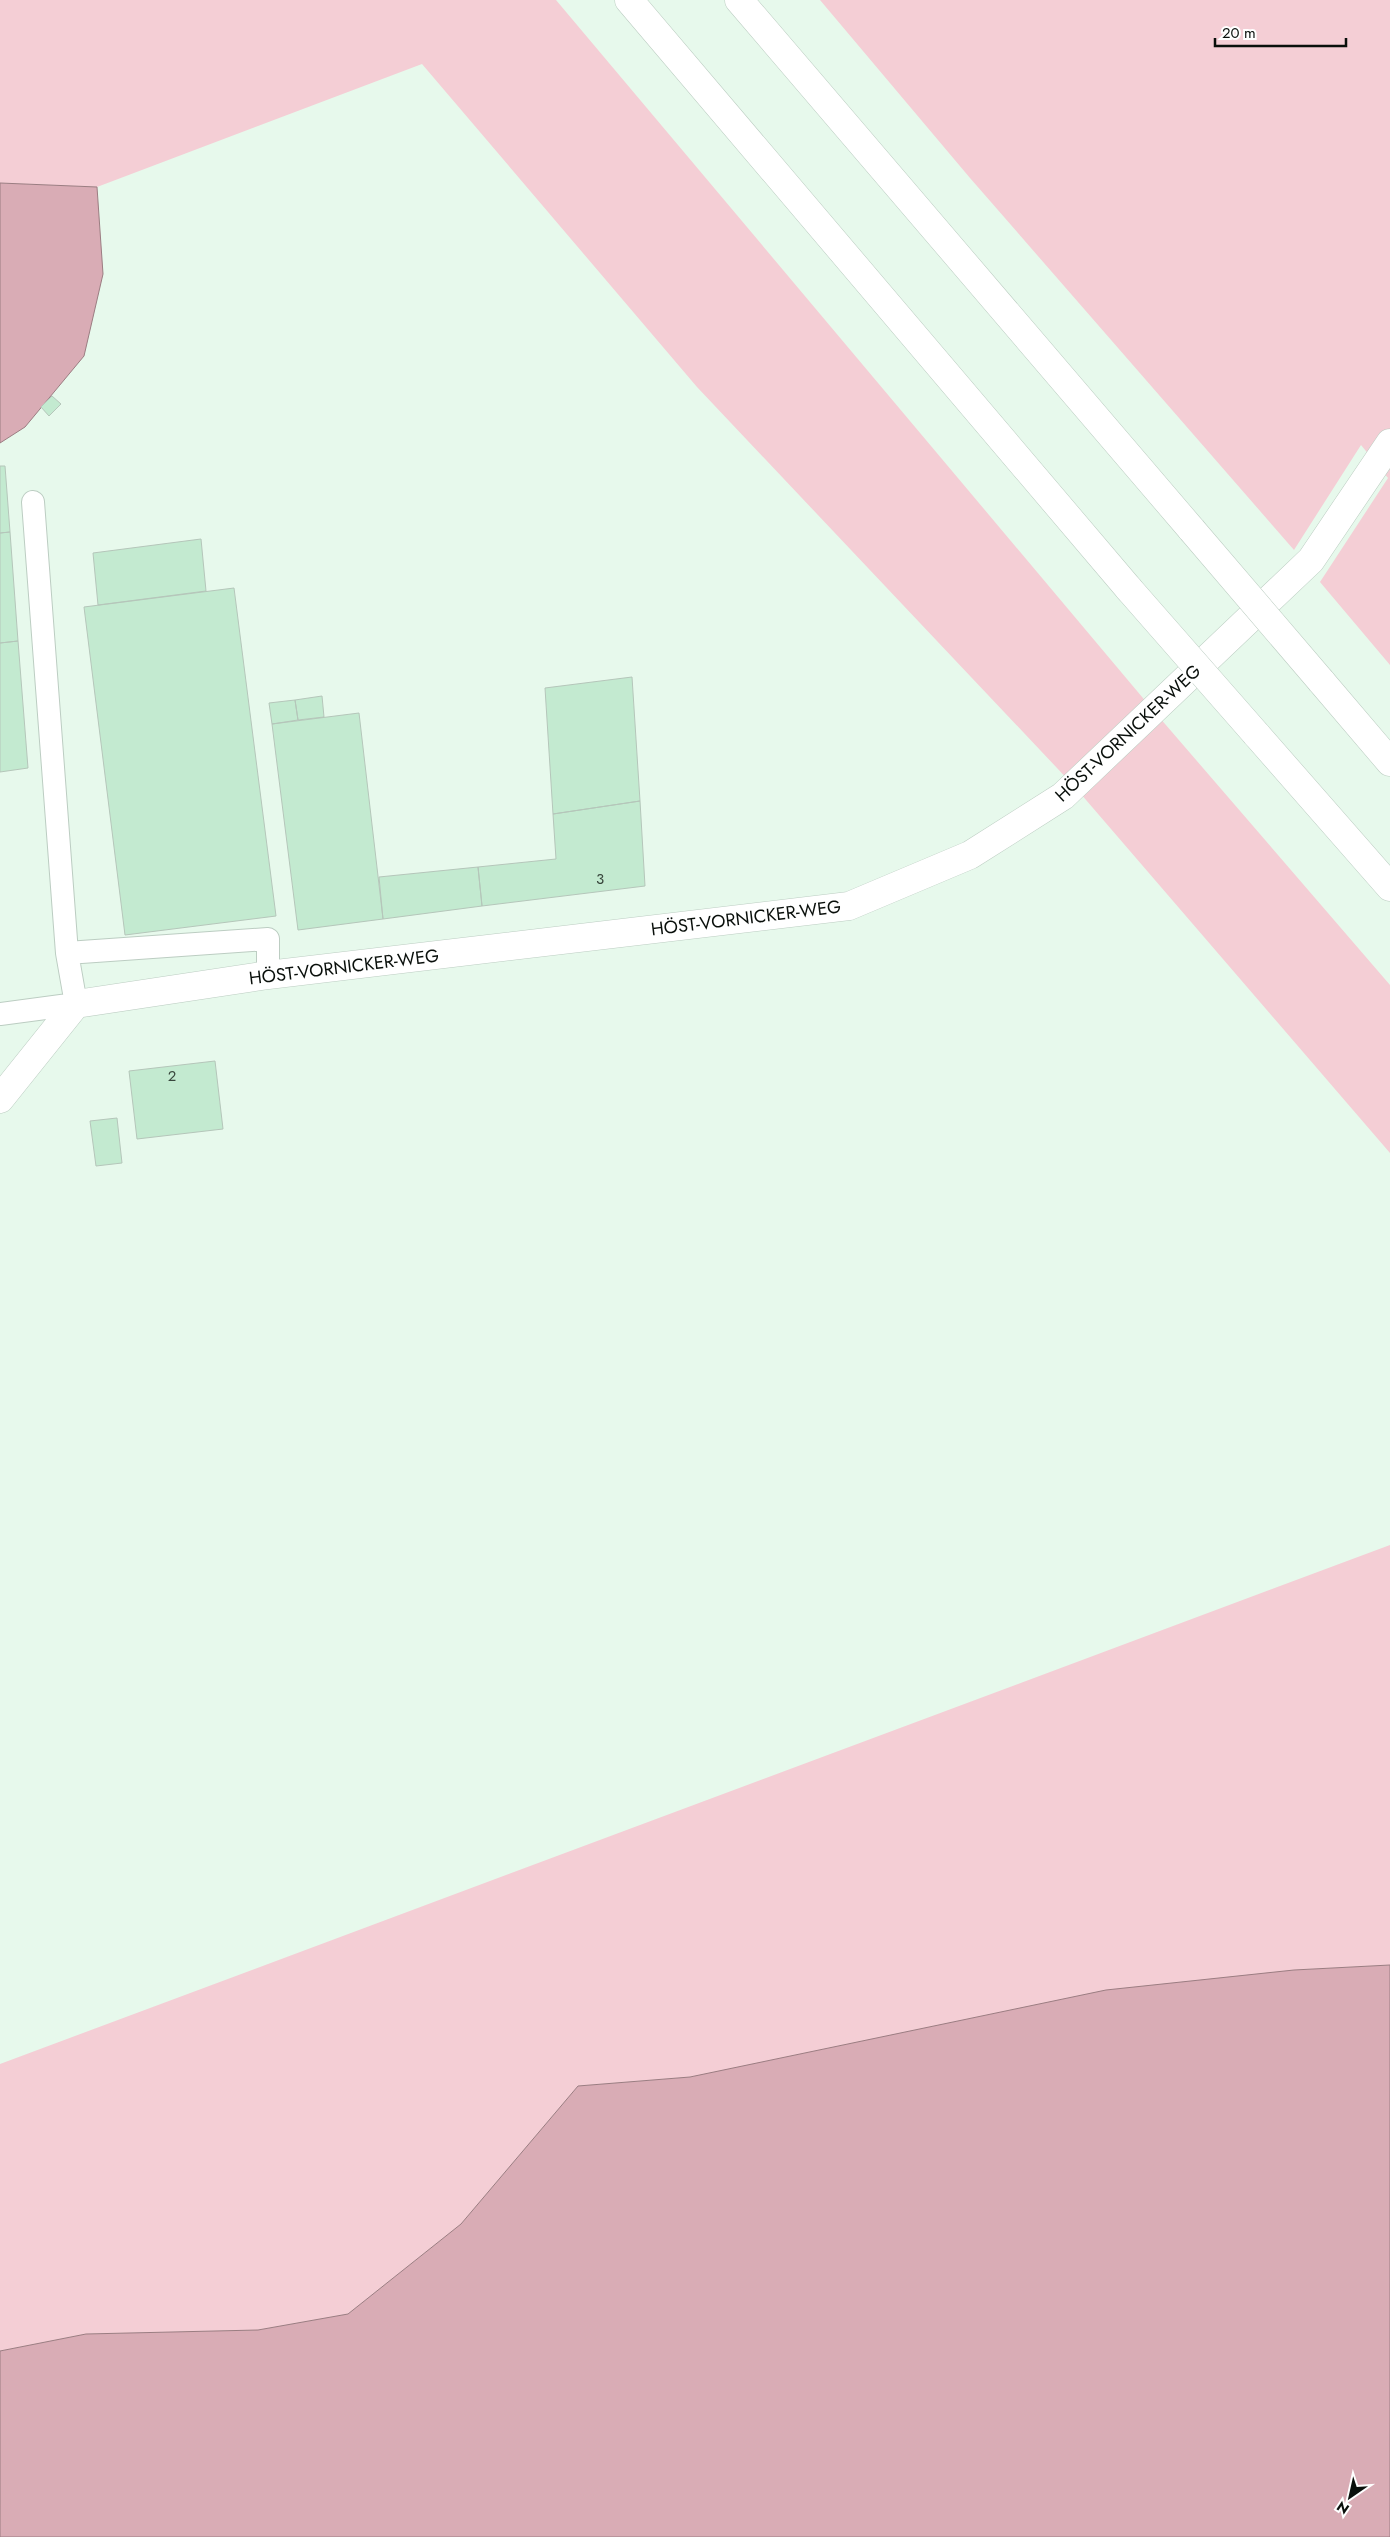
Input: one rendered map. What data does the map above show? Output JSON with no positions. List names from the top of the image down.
{
  "streets": {
    "main road": ["HÖST-VORNICKER-WEG"]
  },
  "house_numbers": ["3", "2"],
  "scale_bar": "20 m",
  "north": "bottom left"
}
